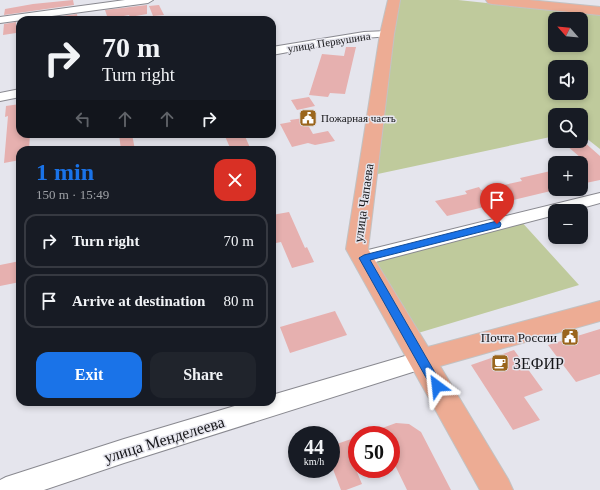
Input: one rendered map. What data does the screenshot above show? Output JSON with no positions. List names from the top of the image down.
{
  "streets": {
    "main road": ["улица Чапаева", "улица Менделеева"],
    "street": ["улица Первушина"]
  },
  "crossings": [
    ["улица Первушина", "улица Чапаева"],
    ["улица Чапаева", "улица Менделеева"]
  ],
  "places": {
    "public building": ["Пожарная часть", "Почта России"],
    "cafe": ["ЗЕФИР"]
  },
  "north": "top left",
  "page": {
    "map_buttons": ["+", "−"],
    "turn": ["70 m", "Turn right"],
    "heading": ["1 min", "150 m · 15:49"],
    "list": [
      {
        "name": "Turn right",
        "value": "70 m"
      },
      {
        "name": "Arrive at destination",
        "value": "80 m"
      }
    ],
    "buttons": ["Exit", "Share"],
    "speed": "44 km/h",
    "limit": "50"
  }
}
